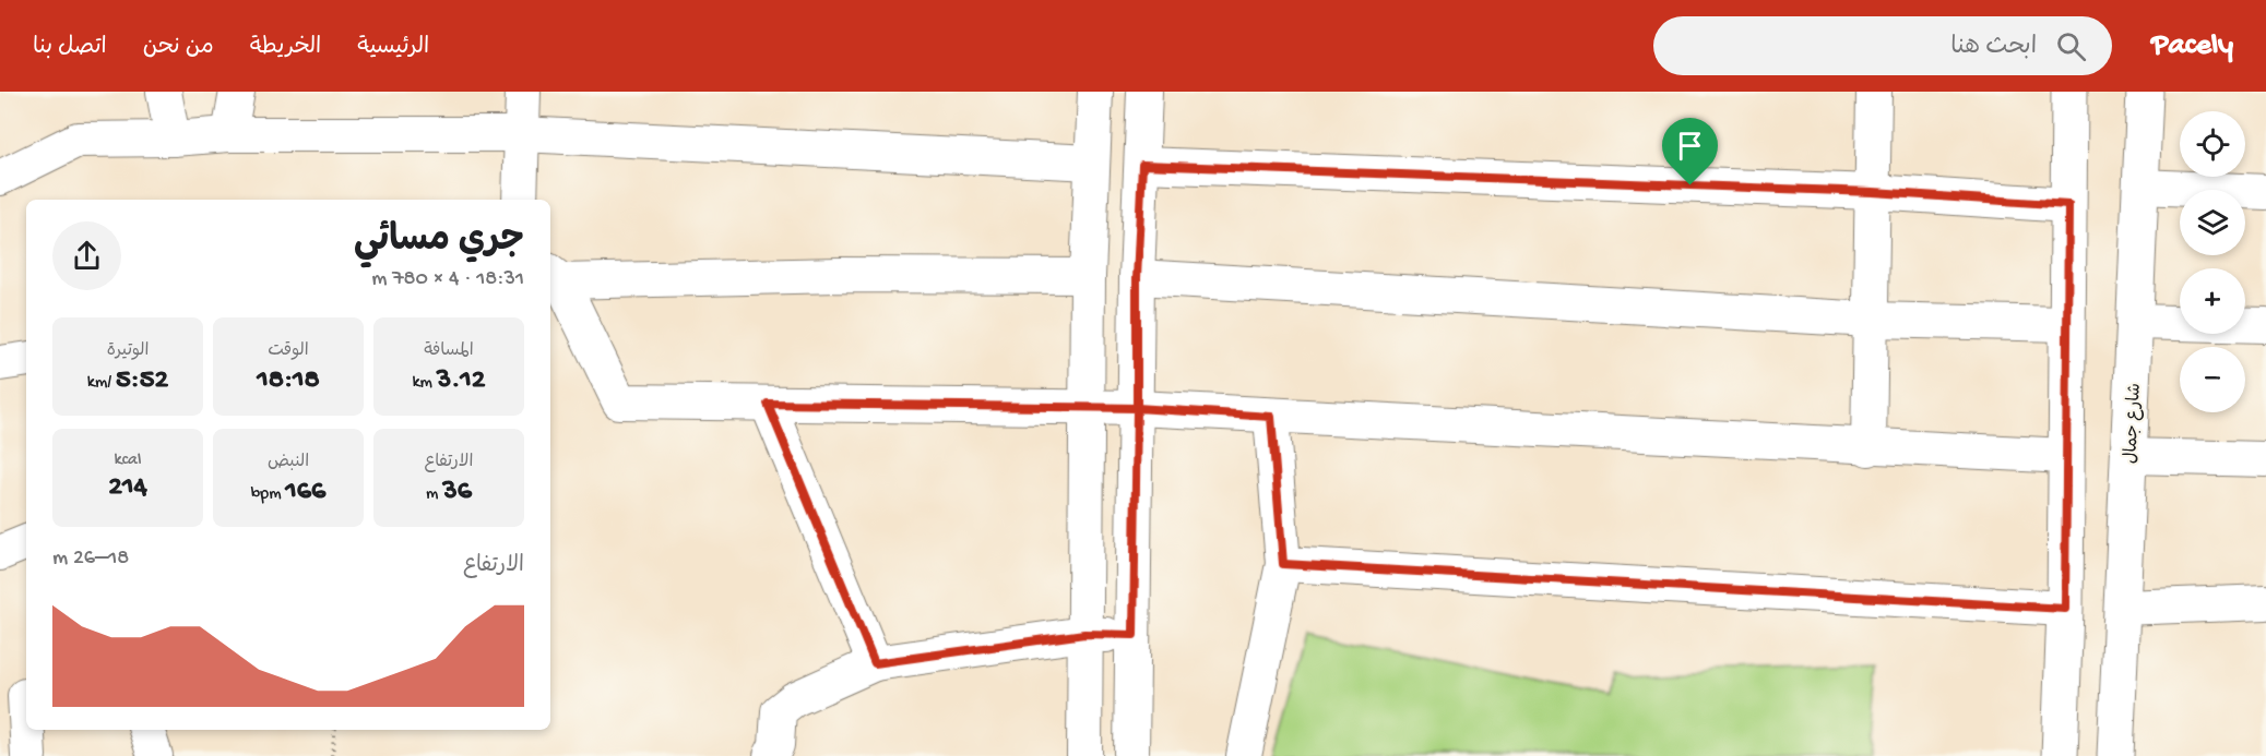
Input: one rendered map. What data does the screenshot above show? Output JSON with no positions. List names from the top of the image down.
{
  "streets": {
    "main road": ["شارع جمال"]
  },
  "page": {
    "header": "Pacely",
    "search": "ابحث هنا",
    "nav": [
      "الرئيسية",
      "الخريطة",
      "من نحن",
      "اتصل بنا"
    ],
    "map_buttons": ["+", "−"],
    "heading": ["جري مسائي", "18:31 · 4 × 780 m"],
    "stats": [
      ["المسافة", "3.12 km"],
      ["الوقت", "18:18"],
      ["الوتيرة", "5:52 /km"],
      ["الارتفاع", "36 m"],
      ["النبض", "166 bpm"],
      ["kcal", "214"]
    ],
    "chart": ["الارتفاع", "18–26 m"]
  }
}
